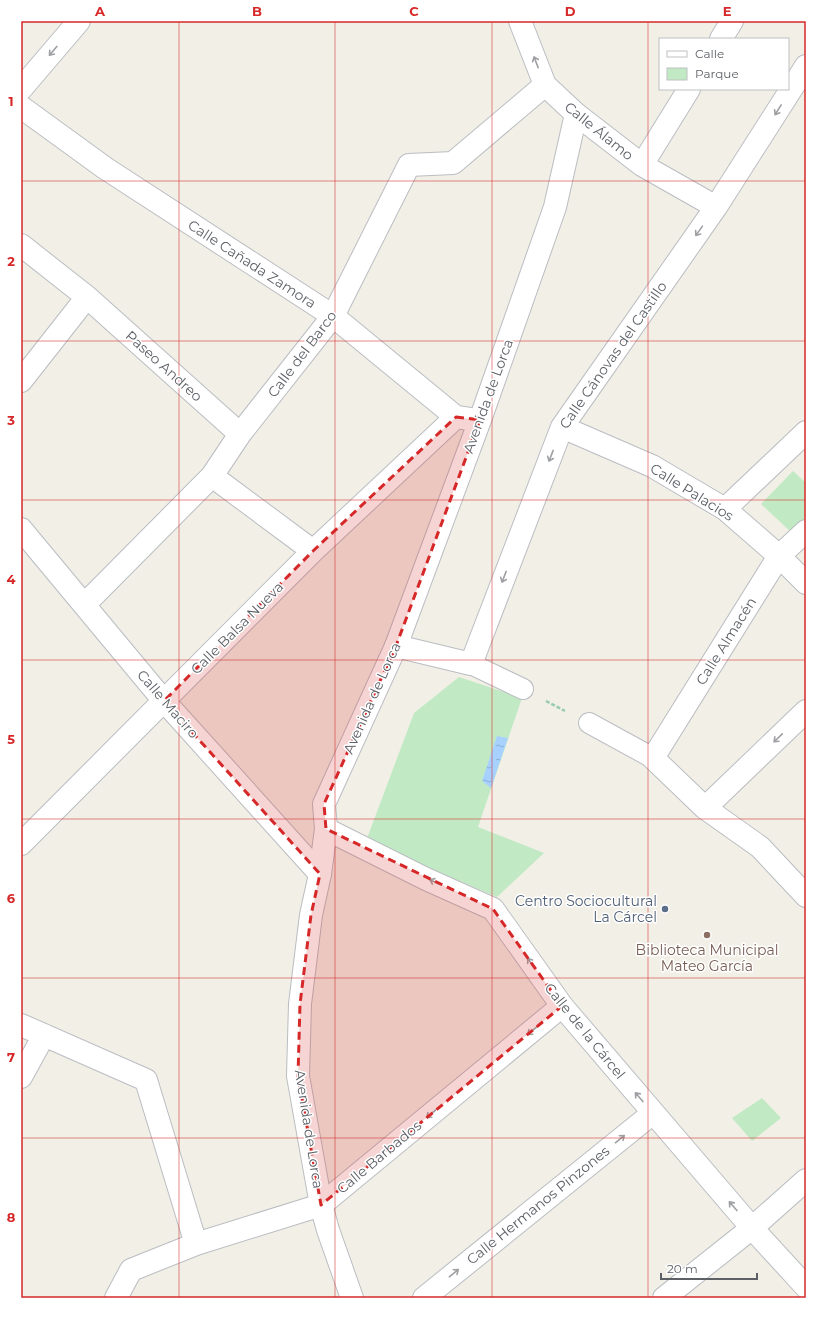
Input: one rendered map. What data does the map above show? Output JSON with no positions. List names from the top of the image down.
{
  "streets": {
    "street": [
      "Calle Álamo",
      "Calle Cañada Zamora",
      "Calle del Barco",
      "Calle Cánovas del Castillo",
      "Paseo Andreo",
      "Avenida de Lorca",
      "Calle Palacios",
      "Calle Balsa Nueva",
      "Calle Almacén",
      "Calle Maciro",
      "Calle de la Cárcel",
      "Calle Barbados",
      "Calle Hermanos Pinzones"
    ]
  },
  "crossings": [
    ["Calle Álamo", "Calle del Barco"],
    ["Calle Álamo", "Calle Cánovas del Castillo"],
    ["Calle Álamo", "Avenida de Lorca"],
    ["Calle Cañada Zamora", "Calle del Barco"],
    ["Calle Cañada Zamora", "Calle Balsa Nueva"],
    ["Calle del Barco", "Paseo Andreo"],
    ["Calle del Barco", "Calle Maciro"],
    ["Calle Cánovas del Castillo", "Calle Palacios"],
    ["Avenida de Lorca", "Calle Maciro"],
    ["Avenida de Lorca", "Calle de la Cárcel"],
    ["Avenida de Lorca", "Calle Barbados"],
    ["Calle Palacios", "Calle Almacén"],
    ["Calle Balsa Nueva", "Calle Maciro"],
    ["Calle de la Cárcel", "Calle Barbados"],
    ["Calle de la Cárcel", "Calle Hermanos Pinzones"]
  ],
  "one_way": ["Calle Cánovas del Castillo", "Calle de la Cárcel", "Calle Barbados"],
  "places": ["Centro Sociocultural La Cárcel", "Biblioteca Municipal Mateo García"],
  "legend": ["Calle", "Parque"],
  "scale_bar": "20 m",
  "grid": {
    "columns": [
      "A",
      "B",
      "C",
      "D",
      "E"
    ],
    "rows": [
      "1",
      "2",
      "3",
      "4",
      "5",
      "6",
      "7",
      "8"
    ]
  }
}
